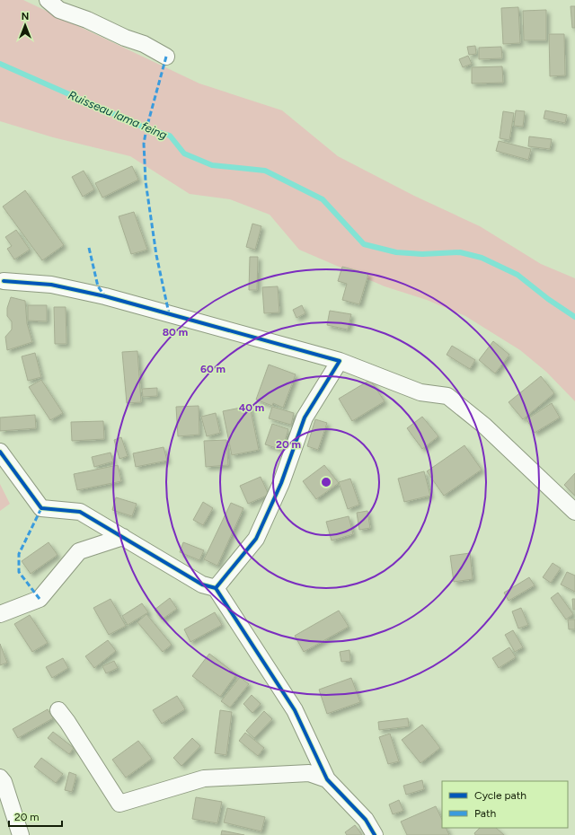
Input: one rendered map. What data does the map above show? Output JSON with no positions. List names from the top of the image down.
{
  "water": ["Ruisseau lama feing"],
  "legend": ["Cycle path", "Path"],
  "scale_bar": "20 m",
  "north": "top",
  "rings": [
    "80 m",
    "60 m",
    "40 m",
    "20 m"
  ]
}
